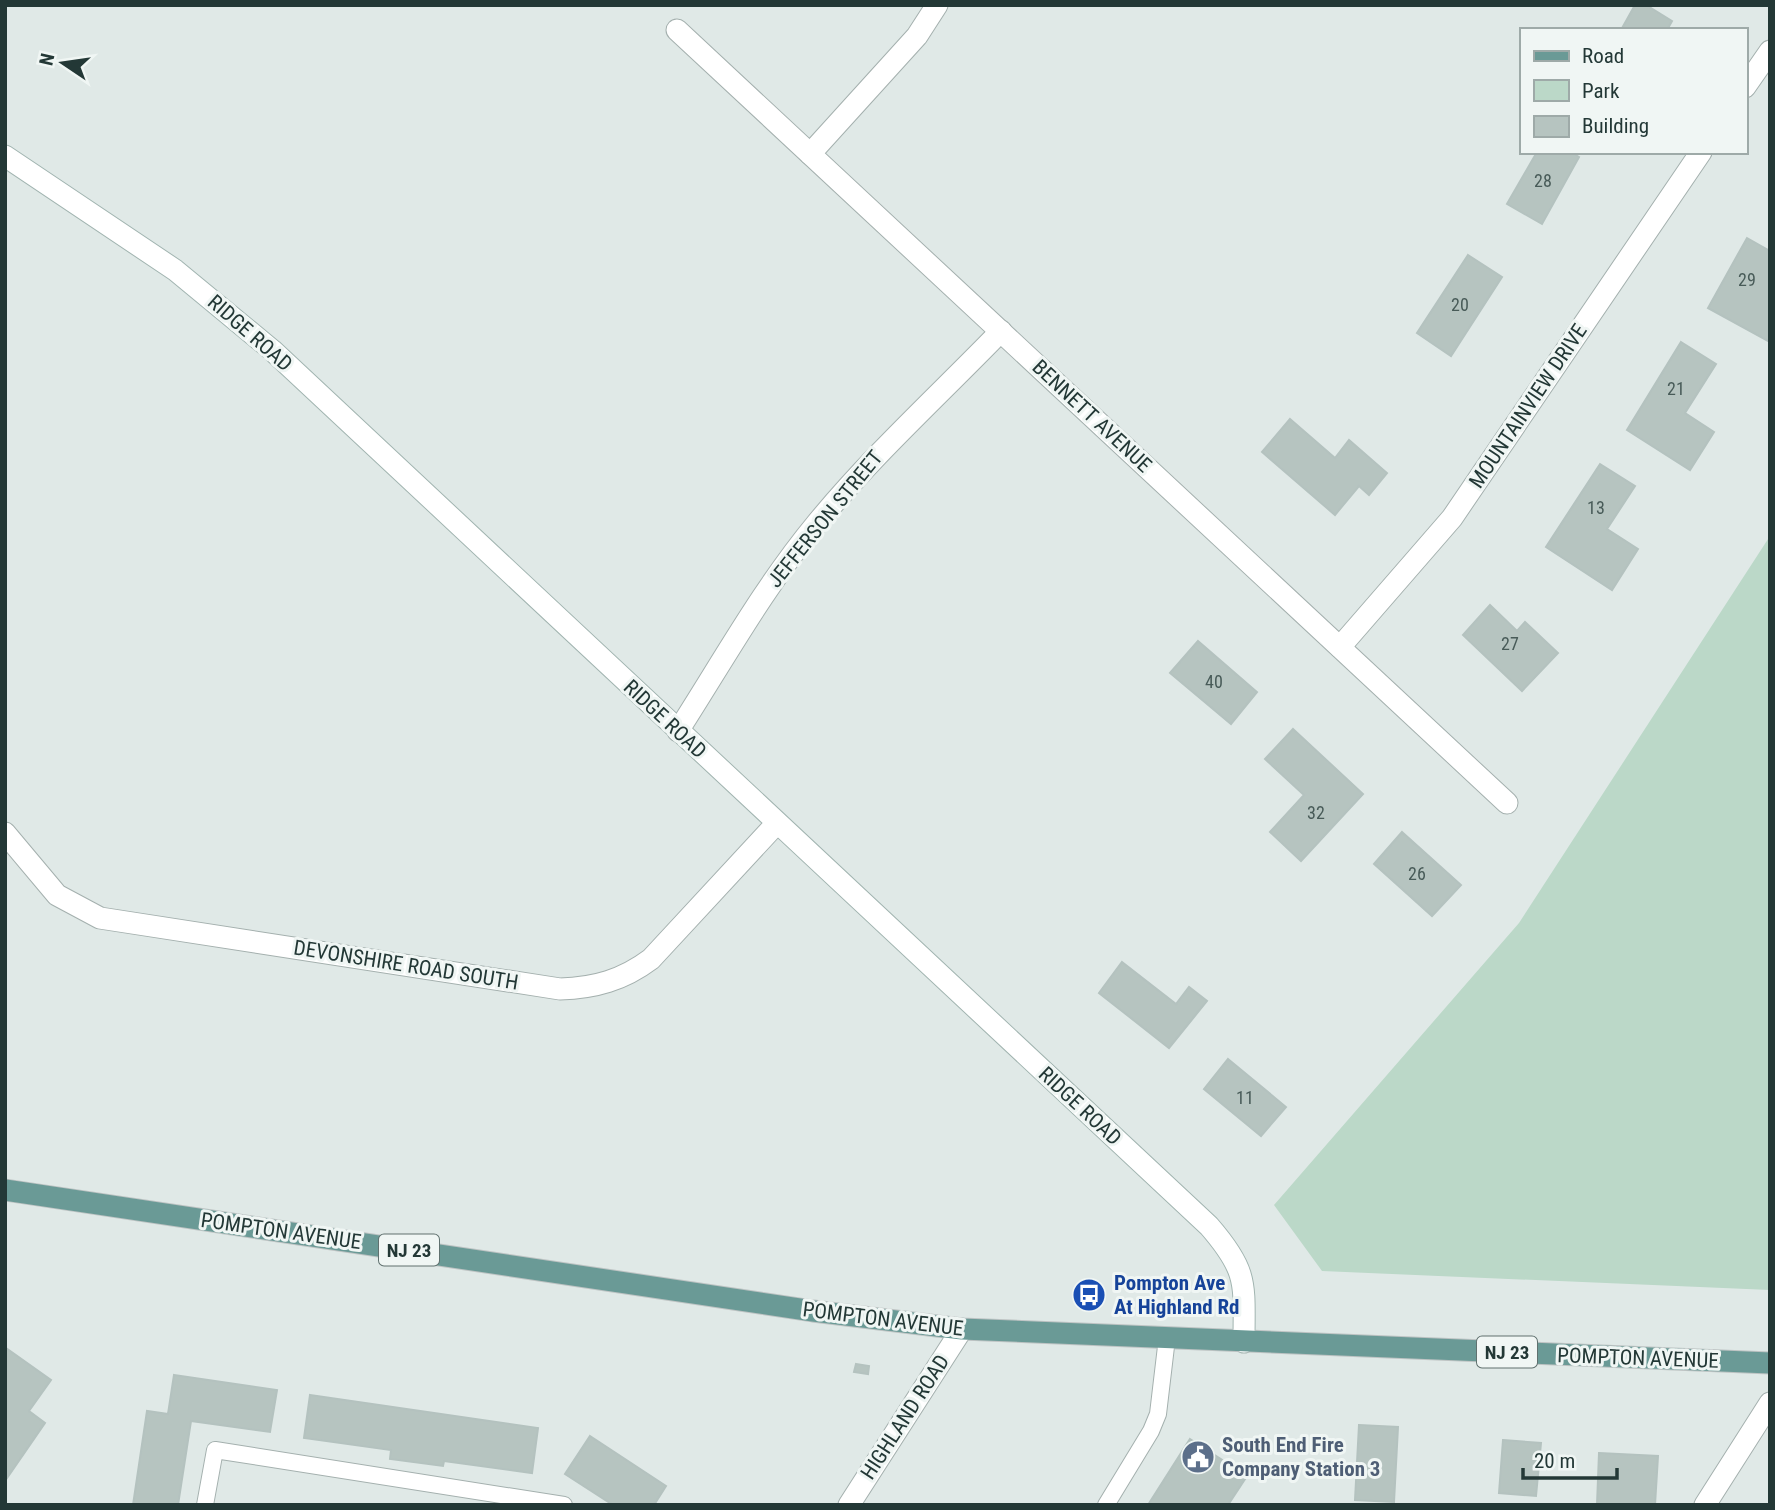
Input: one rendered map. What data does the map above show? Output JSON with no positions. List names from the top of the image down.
{
  "streets": {
    "main road": ["POMPTON AVENUE", "NJ 23"],
    "street": [
      "RIDGE ROAD",
      "MOUNTAINVIEW DRIVE",
      "BENNETT AVENUE",
      "JEFFERSON STREET",
      "DEVONSHIRE ROAD SOUTH",
      "HIGHLAND ROAD"
    ]
  },
  "crossings": [
    ["RIDGE ROAD", "JEFFERSON STREET"],
    ["RIDGE ROAD", "DEVONSHIRE ROAD SOUTH"],
    ["RIDGE ROAD", "POMPTON AVENUE"],
    ["MOUNTAINVIEW DRIVE", "BENNETT AVENUE"],
    ["BENNETT AVENUE", "JEFFERSON STREET"],
    ["POMPTON AVENUE", "HIGHLAND ROAD"]
  ],
  "places": {
    "bus stop": ["Pompton Ave At Highland Rd"],
    "public building": ["South End Fire Company Station 3"]
  },
  "house_numbers": [
    "28",
    "29",
    "20",
    "21",
    "13",
    "27",
    "40",
    "32",
    "26",
    "11"
  ],
  "legend": ["Road", "Park", "Building"],
  "scale_bar": "20 m",
  "north": "left"
}
